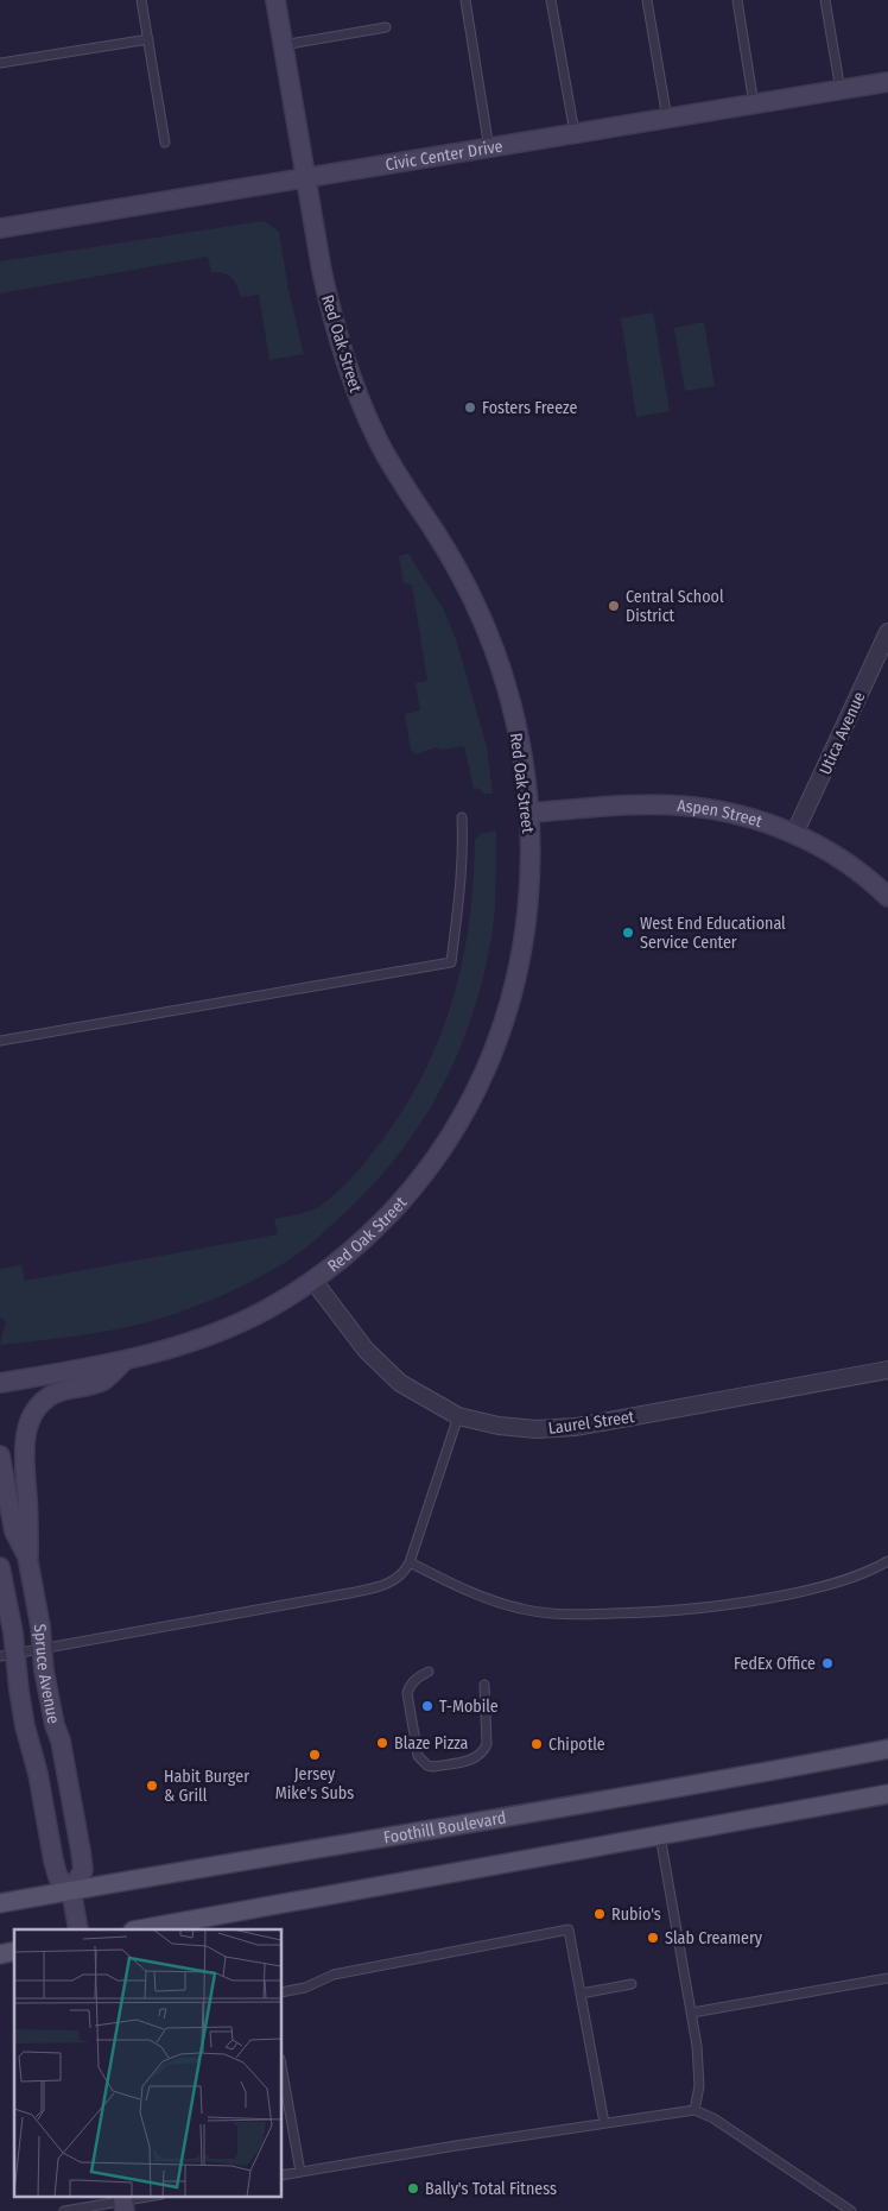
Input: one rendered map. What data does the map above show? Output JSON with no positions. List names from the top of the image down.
{
  "streets": {
    "main road": ["Foothill Boulevard"],
    "street": [
      "Civic Center Drive",
      "Red Oak Street",
      "Utica Avenue",
      "Aspen Street",
      "Laurel Street",
      "Spruce Avenue"
    ]
  },
  "crossings": [
    ["Civic Center Drive", "Red Oak Street"],
    ["Red Oak Street", "Aspen Street"],
    ["Red Oak Street", "Laurel Street"],
    ["Utica Avenue", "Aspen Street"],
    ["Spruce Avenue", "Foothill Boulevard"]
  ],
  "places": [
    "Fosters Freeze",
    "Central School District",
    "West End Educational Service Center",
    "FedEx Office",
    "T-Mobile",
    "Blaze Pizza",
    "Chipotle",
    "Jersey Mike's Subs",
    "Habit Burger & Grill",
    "Rubio's",
    "Slab Creamery",
    "Bally's Total Fitness"
  ]
}
